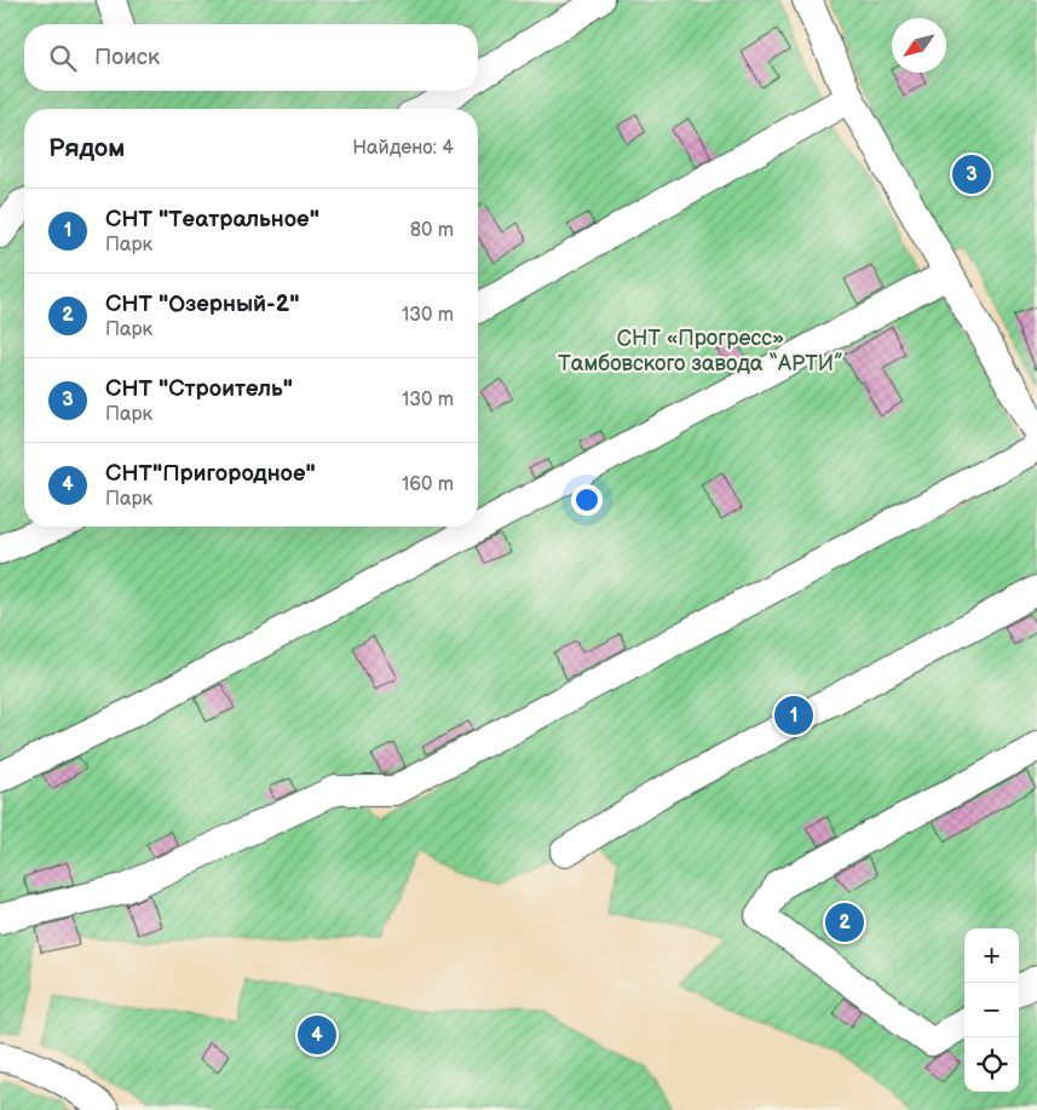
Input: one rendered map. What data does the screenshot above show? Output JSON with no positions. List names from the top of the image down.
{
  "parks": ["СНТ «Прогресс» Тамбовского завода “АРТИ”"],
  "north": "bottom left",
  "page": {
    "search": "Поиск",
    "heading": ["Рядом", "Найдено: 4"],
    "pins": [
      "3",
      "1",
      "2",
      "4"
    ],
    "list": [
      {
        "mark": "1",
        "name": "СНТ \"Театральное\"",
        "note": "Парк",
        "value": "80 m"
      },
      {
        "mark": "2",
        "name": "СНТ \"Озерный-2\"",
        "note": "Парк",
        "value": "130 m"
      },
      {
        "mark": "3",
        "name": "СНТ \"Строитель\"",
        "note": "Парк",
        "value": "130 m"
      },
      {
        "mark": "4",
        "name": "СНТ\"Пригородное\"",
        "note": "Парк",
        "value": "160 m"
      }
    ],
    "map_buttons": ["+", "−"]
  }
}
